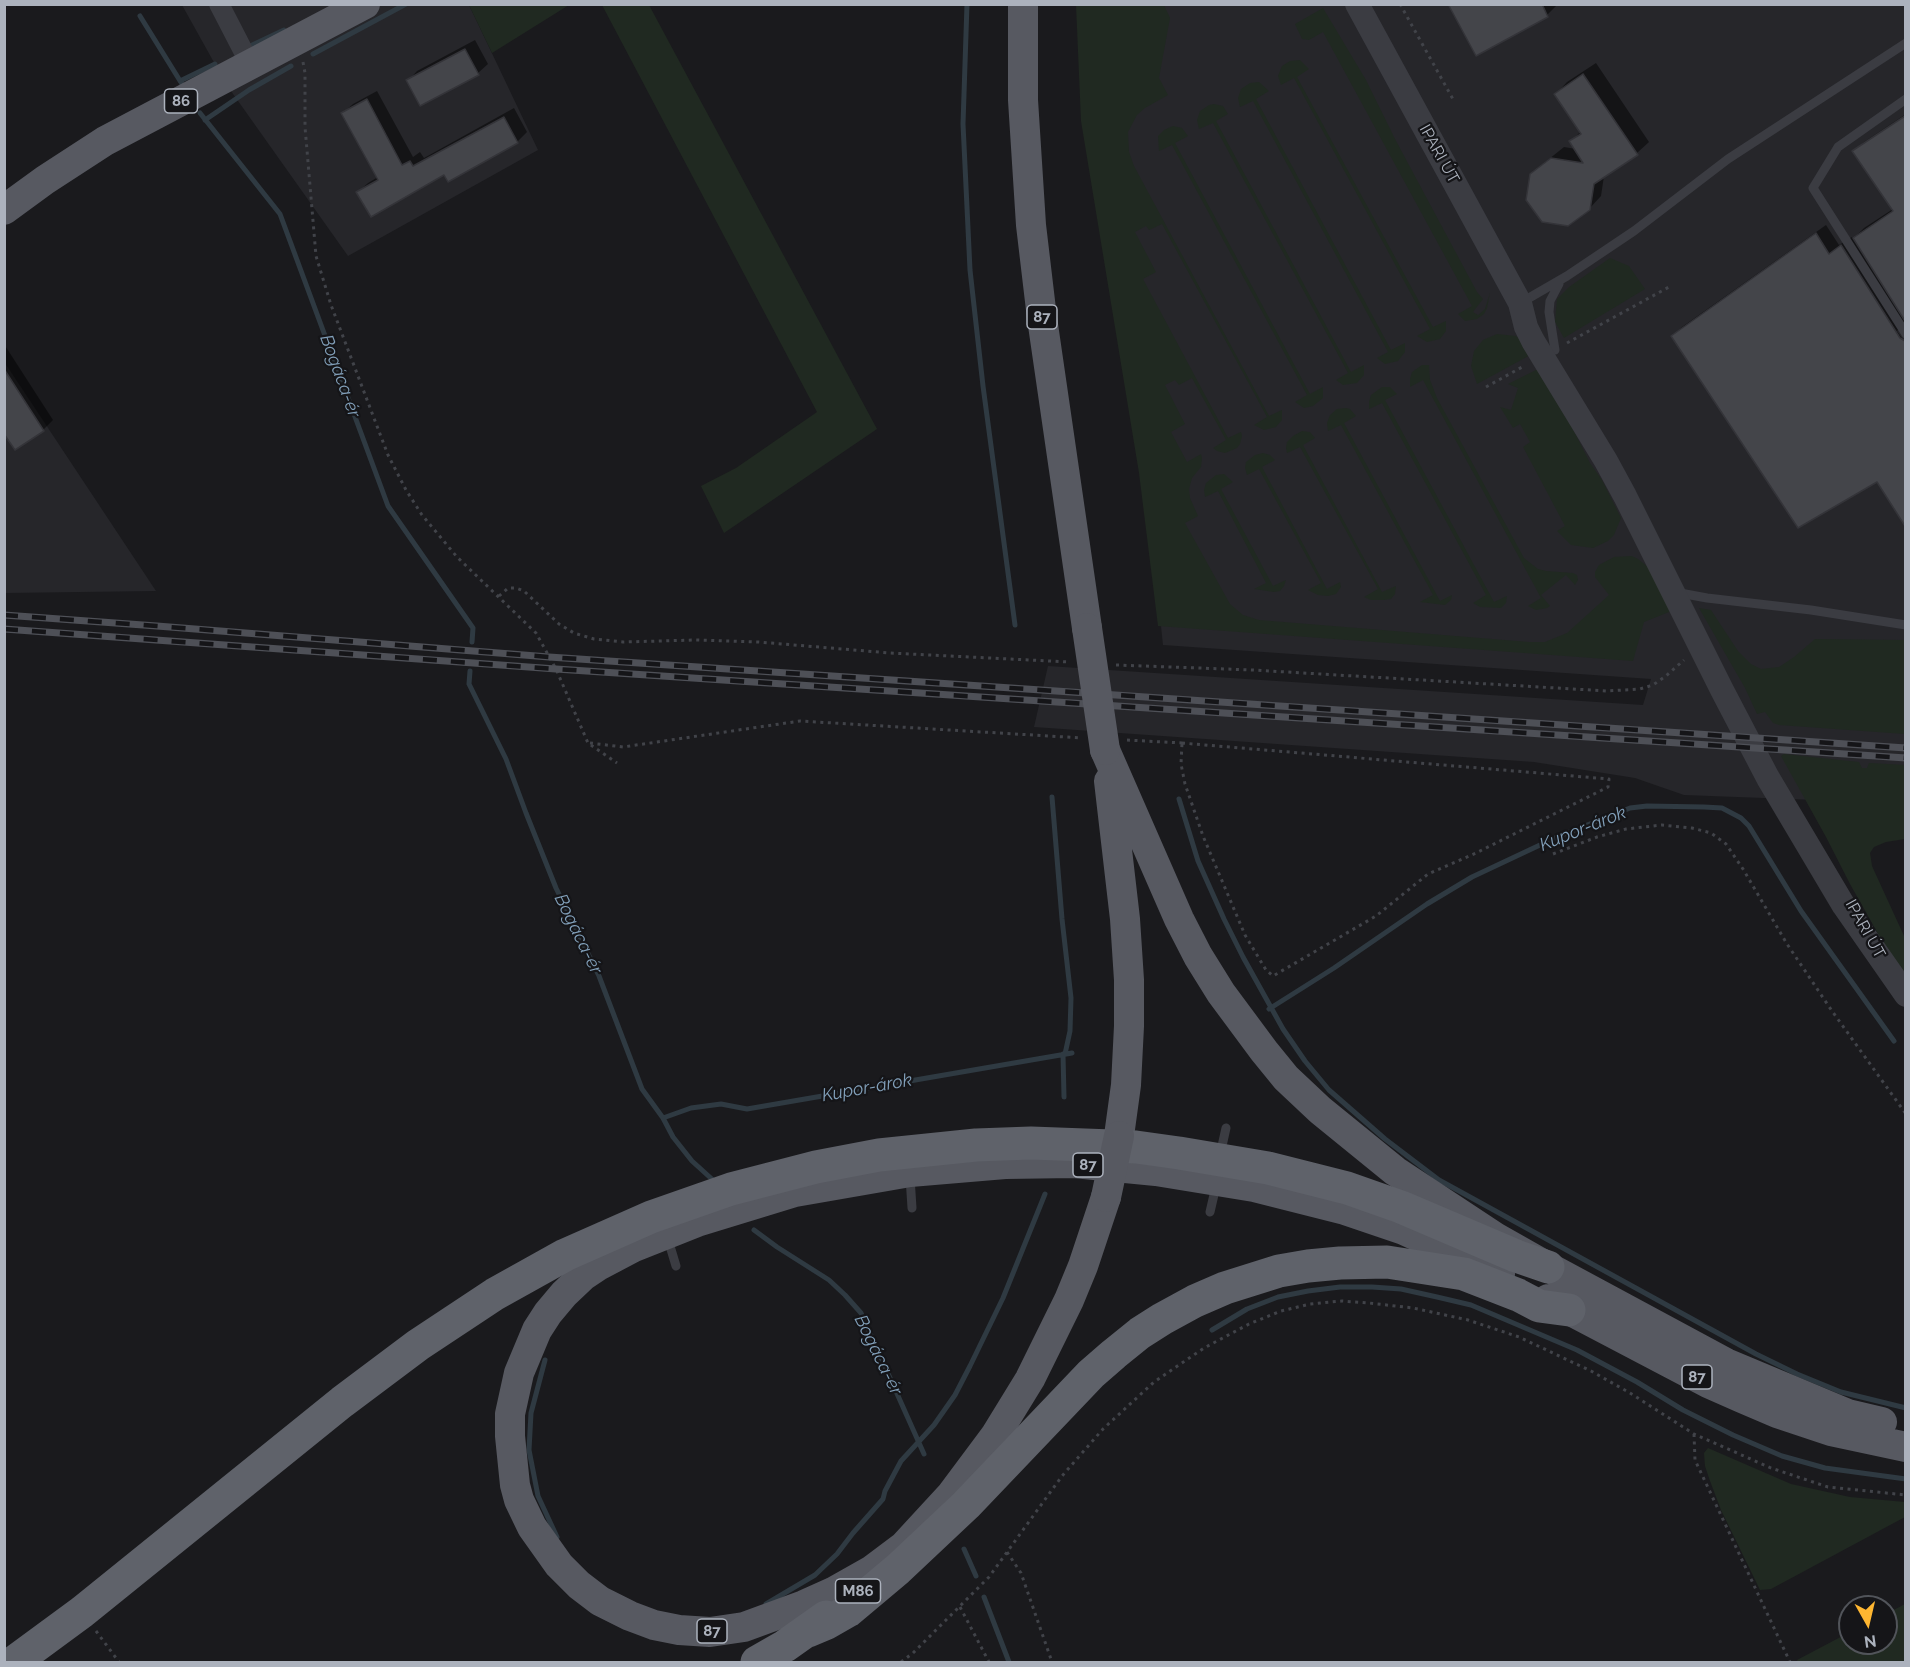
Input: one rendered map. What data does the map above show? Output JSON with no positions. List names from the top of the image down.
{
  "streets": {
    "highway": ["M86"],
    "main road": ["86", "87"],
    "street": ["IPARI ÚT"]
  },
  "crossings": [
    ["87", "M86"]
  ],
  "water": ["Bogáca-ér", "Kupor-árok"],
  "north": "bottom"
}
